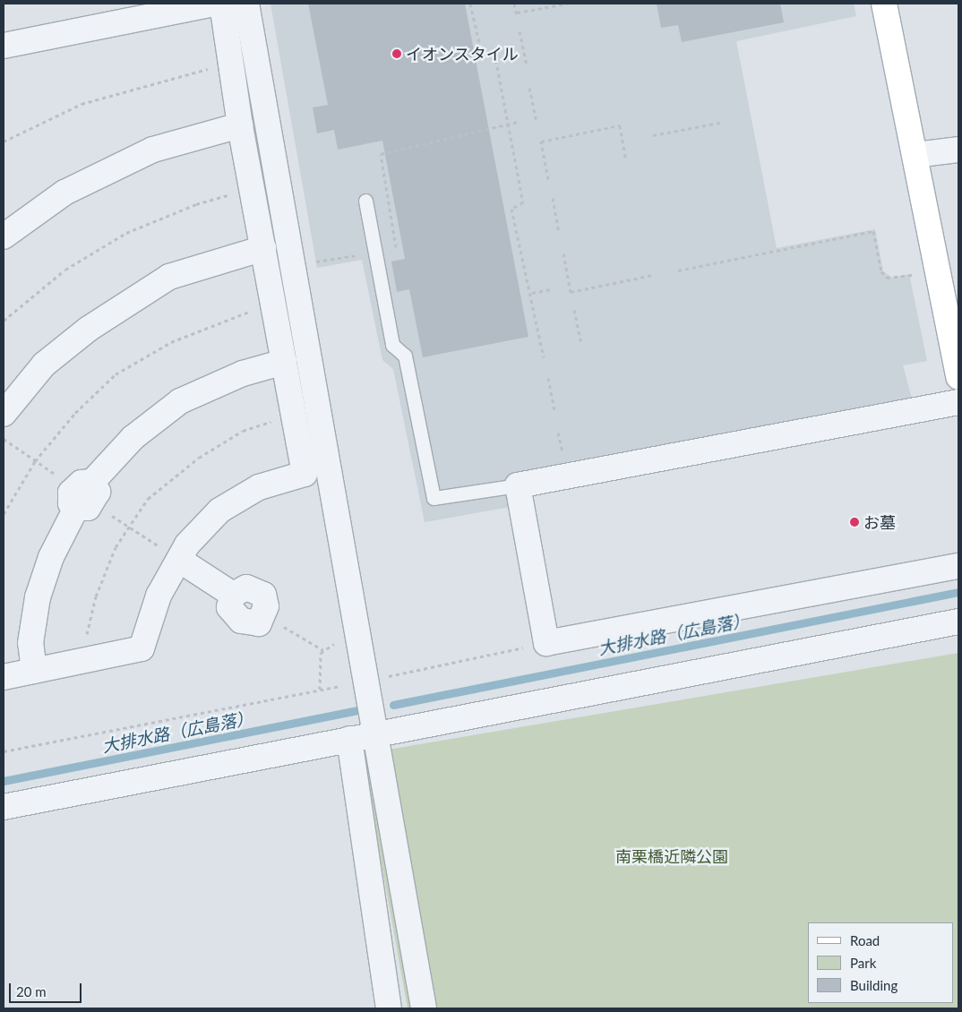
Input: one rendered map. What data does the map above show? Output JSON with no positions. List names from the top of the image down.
{
  "water": ["大排水路（広島落）"],
  "parks": ["南栗橋近隣公園"],
  "places": ["イオンスタイル", "お墓"],
  "legend": ["Road", "Park", "Building"],
  "scale_bar": "20 m"
}
